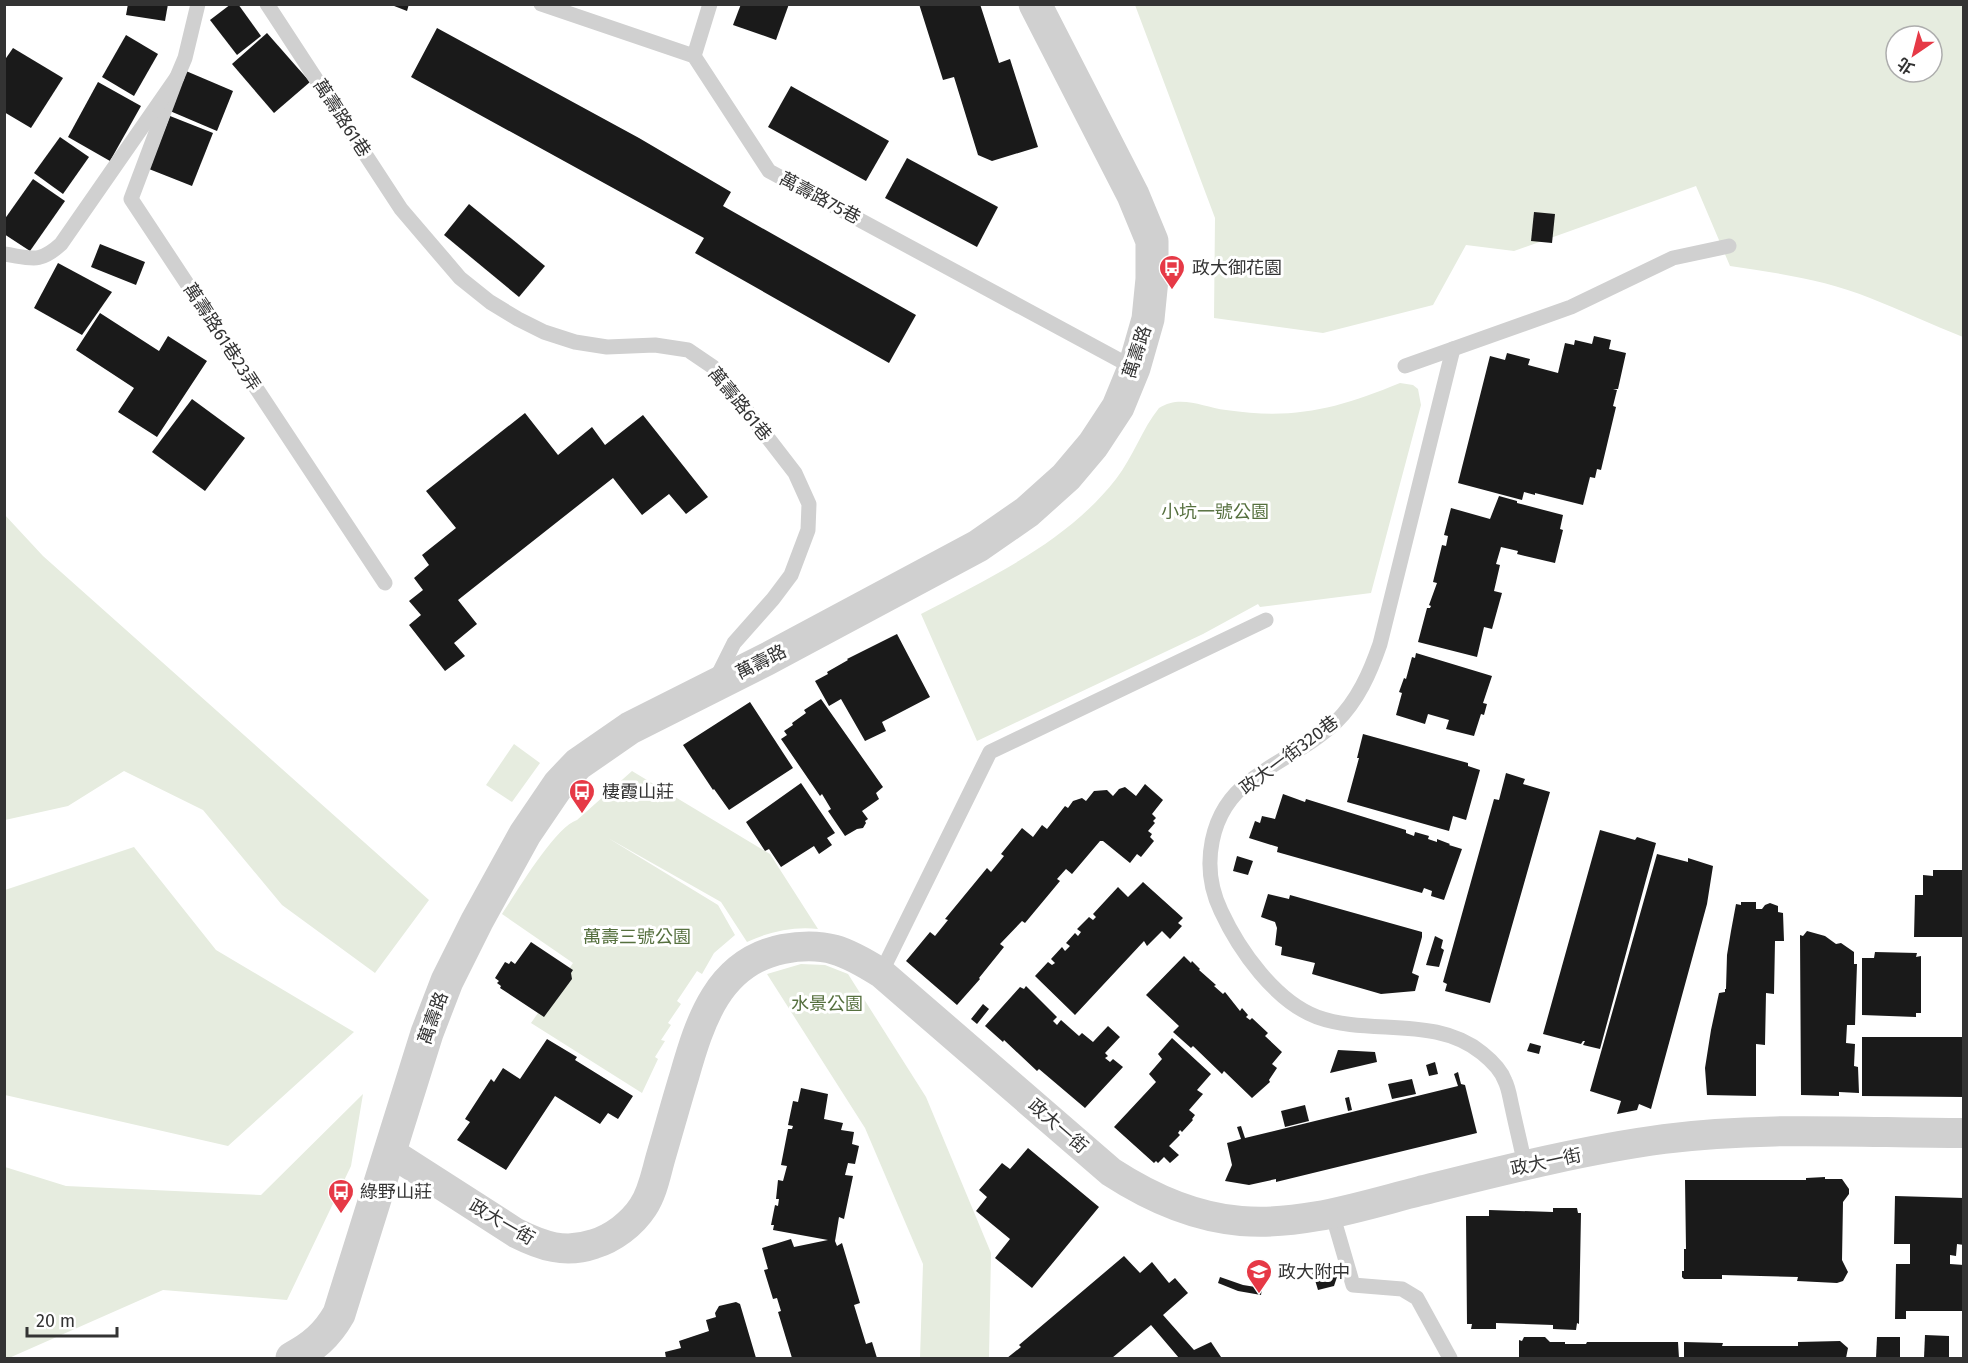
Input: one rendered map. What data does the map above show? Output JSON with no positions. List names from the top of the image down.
{
  "streets": {
    "street": ["萬壽路", "政大一街"],
    "lane": [
      "萬壽路61巷",
      "萬壽路75巷",
      "萬壽路61巷23弄",
      "政大一街320巷"
    ]
  },
  "crossings": [
    ["萬壽路61巷", "萬壽路"],
    ["萬壽路75巷", "萬壽路"],
    ["萬壽路", "政大一街"],
    ["政大一街320巷", "政大一街"]
  ],
  "parks": ["小坑一號公園", "萬壽三號公園", "水景公園"],
  "places": {
    "bus stop": ["政大御花園", "棲霞山莊", "綠野山莊"],
    "school or university": ["政大附中"]
  },
  "scale_bar": "20 m",
  "north": "bottom left"
}
